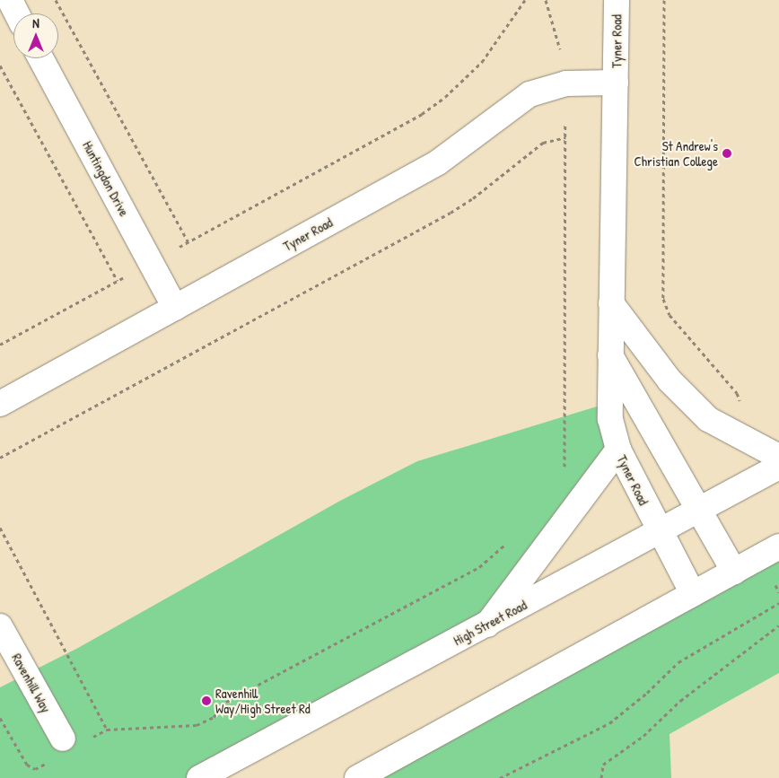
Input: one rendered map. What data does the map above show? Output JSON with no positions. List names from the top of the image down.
{
  "streets": {
    "main road": [
      "Tyner Road",
      "Huntingdon Drive",
      "High Street Road",
      "Ravenhill Way"
    ]
  },
  "crossings": [
    ["Tyner Road", "Huntingdon Drive"],
    ["Tyner Road", "High Street Road"]
  ],
  "places": ["St Andrew's Christian College", "Ravenhill Way/High Street Rd"],
  "north": "top"
}
